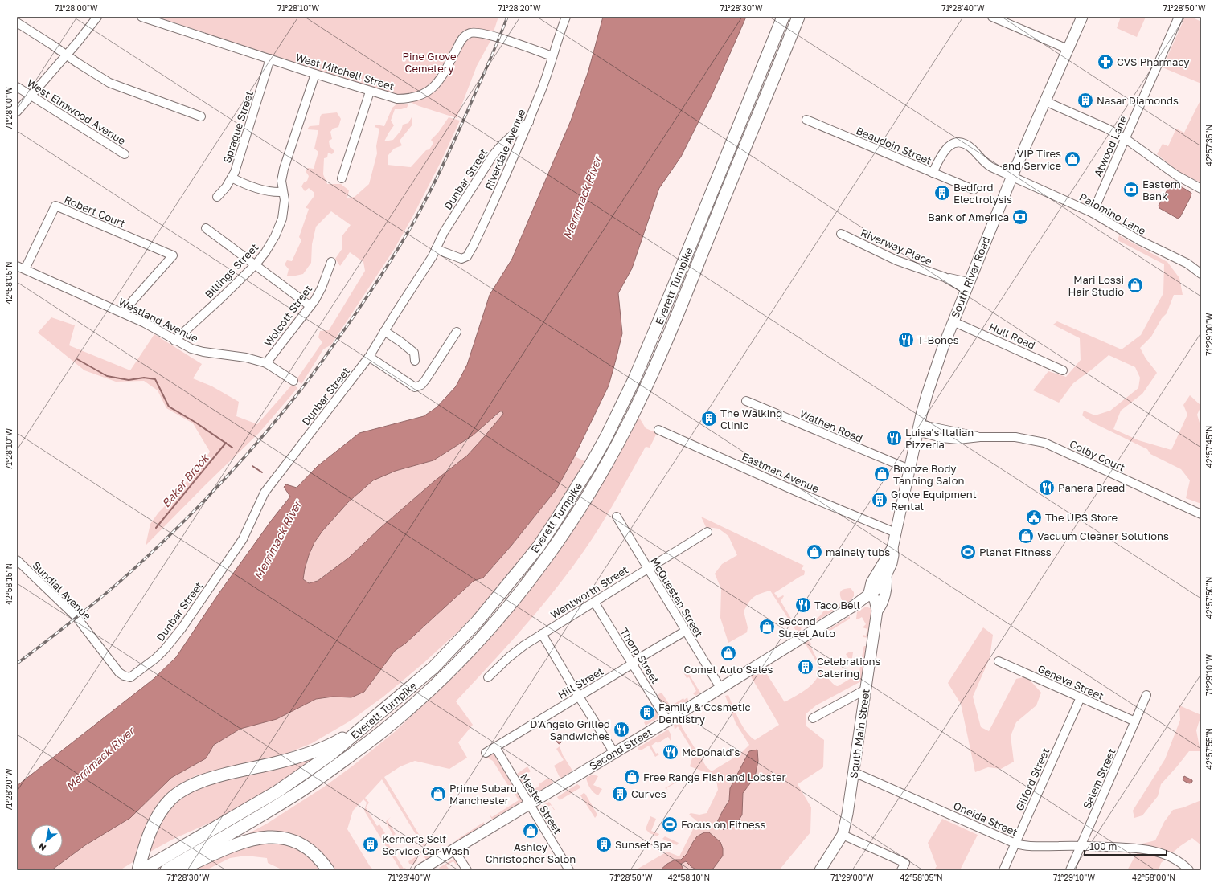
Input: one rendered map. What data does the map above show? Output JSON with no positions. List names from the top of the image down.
{
  "streets": {
    "highway": ["Everett Turnpike"],
    "main road": ["South River Road", "South Main Street", "Second Street"],
    "street": [
      "West Mitchell Street",
      "West Elmwood Avenue",
      "Sprague Street",
      "Beaudoin Street",
      "Atwood Lane",
      "Riverdale Avenue",
      "Dunbar Street",
      "Robert Court",
      "Palomino Lane",
      "Riverway Place",
      "Billings Street",
      "Wolcott Street",
      "Westland Avenue",
      "Hull Road",
      "Wathen Road",
      "Colby Court",
      "Eastman Avenue",
      "Sundial Avenue",
      "Wentworth Street",
      "McQuesten Street",
      "Thorp Street",
      "Geneva Street",
      "Hill Street",
      "Salem Street",
      "Gilford Street",
      "Master Street",
      "Oneida Street"
    ]
  },
  "crossings": [
    ["West Mitchell Street", "Sprague Street"],
    ["West Mitchell Street", "Riverdale Avenue"],
    ["West Mitchell Street", "Billings Street"],
    ["Beaudoin Street", "Palomino Lane"],
    ["Atwood Lane", "Palomino Lane"],
    ["Riverdale Avenue", "Dunbar Street"],
    ["Dunbar Street", "Sundial Avenue"],
    ["Robert Court", "Westland Avenue"],
    ["Palomino Lane", "South River Road"],
    ["Riverway Place", "South River Road"],
    ["Billings Street", "Westland Avenue"],
    ["South River Road", "Hull Road"],
    ["South River Road", "Wathen Road"],
    ["South River Road", "Colby Court"],
    ["South River Road", "Eastman Avenue"],
    ["South River Road", "South Main Street"],
    ["South River Road", "Second Street"],
    ["Wolcott Street", "Westland Avenue"],
    ["Wentworth Street", "McQuesten Street"],
    ["Wentworth Street", "Thorp Street"],
    ["McQuesten Street", "Hill Street"],
    ["McQuesten Street", "Second Street"],
    ["Thorp Street", "Hill Street"],
    ["Thorp Street", "Second Street"],
    ["Geneva Street", "Salem Street"],
    ["Geneva Street", "Gilford Street"],
    ["Hill Street", "Master Street"],
    ["South Main Street", "Oneida Street"],
    ["Second Street", "Master Street"],
    ["Salem Street", "Oneida Street"],
    ["Gilford Street", "Oneida Street"]
  ],
  "water": ["Merrimack River", "Baker Brook"],
  "parks": ["Pine Grove Cemetery"],
  "places": {
    "pharmacy": ["CVS Pharmacy"],
    "building": [
      "Nasar Diamonds",
      "Bedford Electrolysis",
      "The Walking Clinic",
      "Grove Equipment Rental",
      "Celebrations Catering",
      "Family & Cosmetic Dentistry",
      "Curves",
      "Kerner's Self Service Car Wash",
      "Sunset Spa"
    ],
    "shop": [
      "VIP Tires and Service",
      "Mari Lossi Hair Studio",
      "Bronze Body Tanning Salon",
      "Vacuum Cleaner Solutions",
      "mainely tubs",
      "Second Street Auto",
      "Comet Auto Sales",
      "Free Range Fish and Lobster",
      "Prime Subaru Manchester",
      "Ashley Christopher Salon"
    ],
    "bank": ["Eastern Bank", "Bank of America"],
    "restaurant": [
      "T-Bones",
      "Luisa's Italian Pizzeria",
      "Panera Bread",
      "Taco Bell",
      "D'Angelo Grilled Sandwiches",
      "McDonald's"
    ],
    "public building": ["The UPS Store"],
    "sports": ["Planet Fitness", "Focus on Fitness"]
  },
  "scale_bar": "100 m",
  "north": "bottom left",
  "coordinates": [
    "71°28'00\"W",
    "71°28'10\"W",
    "71°28'20\"W",
    "71°28'30\"W",
    "71°28'40\"W",
    "71°28'50\"W",
    "42°57'35\"N",
    "42°58'05\"N",
    "71°29'00\"W",
    "42°57'45\"N",
    "42°58'15\"N",
    "42°57'50\"N",
    "71°29'10\"W",
    "42°57'55\"N",
    "42°58'10\"N",
    "42°58'00\"N"
  ]
}
